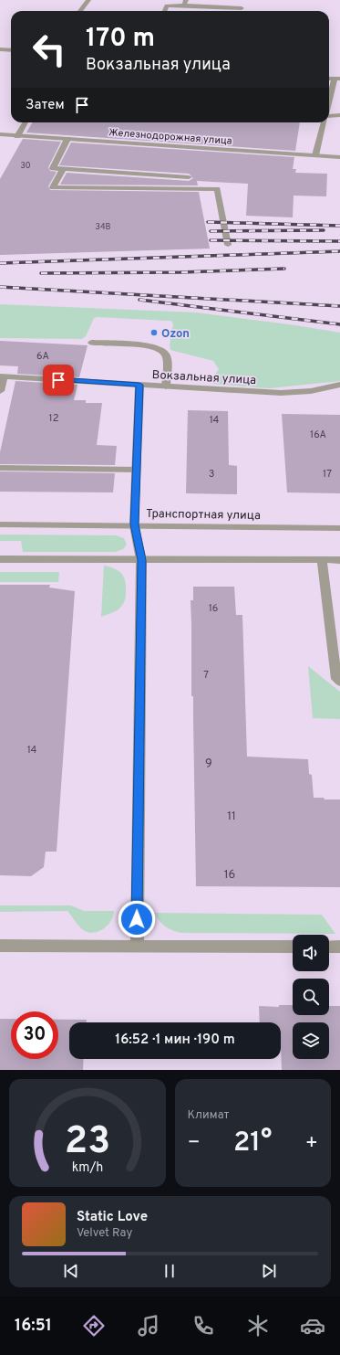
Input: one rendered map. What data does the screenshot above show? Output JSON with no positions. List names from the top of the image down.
{
  "streets": {
    "street": ["Железнодорожная улица", "Вокзальная улица", "Транспортная улица"]
  },
  "places": ["Ozon"],
  "house_numbers": [
    "30",
    "34В",
    "6А",
    "12",
    "14",
    "16А",
    "3",
    "17",
    "16",
    "7",
    "14",
    "9",
    "11",
    "16"
  ],
  "page": {
    "turn": ["170 m", "Вокзальная улица"],
    "then": "Затем",
    "limit": "30",
    "trip": "16:52 · 1 мин · 190 m",
    "tile": "Климат",
    "heat": ["−", "21°", "+"],
    "song": ["Static Love", "Velvet Ray"],
    "tabs": "16:51",
    "gauge": ["23", "km/h"]
  }
}
